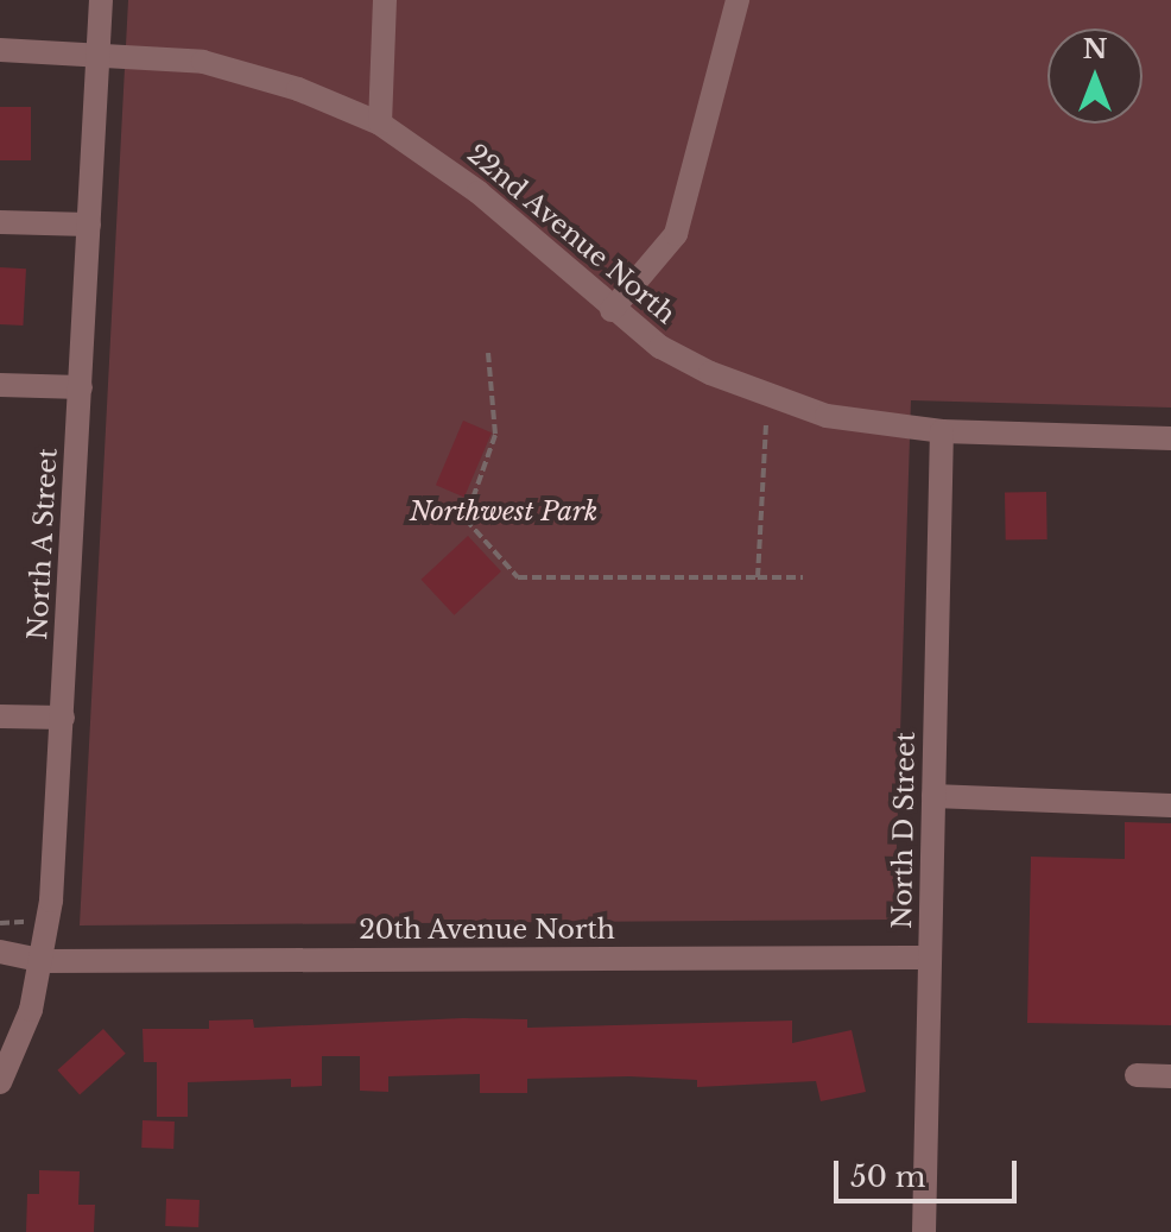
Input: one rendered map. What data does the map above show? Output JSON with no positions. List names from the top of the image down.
{
  "streets": {
    "street": [
      "22nd Avenue North",
      "North A Street",
      "North D Street",
      "20th Avenue North"
    ]
  },
  "crossings": [
    ["22nd Avenue North", "North A Street"],
    ["22nd Avenue North", "North D Street"],
    ["North A Street", "20th Avenue North"],
    ["North D Street", "20th Avenue North"]
  ],
  "parks": ["Northwest Park"],
  "scale_bar": "50 m",
  "north": "top"
}
